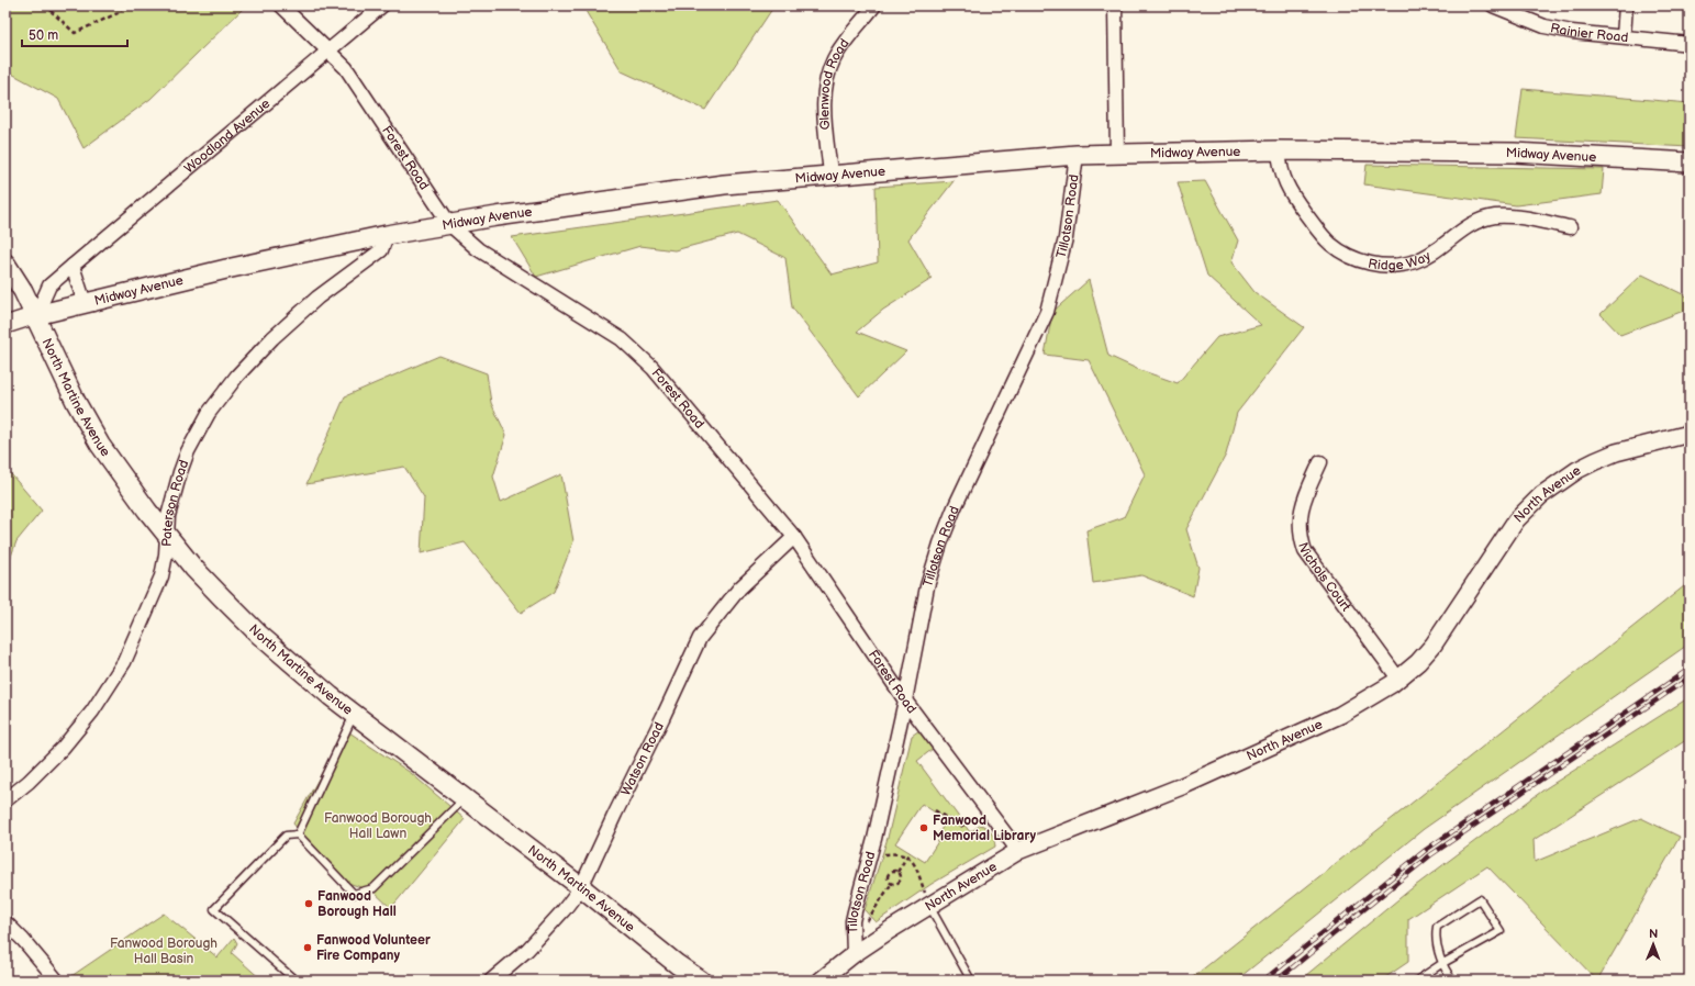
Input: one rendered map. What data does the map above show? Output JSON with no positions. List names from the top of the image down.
{
  "streets": {
    "main road": ["Midway Avenue", "North Martine Avenue"],
    "street": [
      "Rainier Road",
      "Glenwood Road",
      "Woodland Avenue",
      "Forest Road",
      "Tillotson Road",
      "Ridge Way",
      "North Avenue",
      "Paterson Road",
      "Nichols Court",
      "Watson Road"
    ]
  },
  "crossings": [
    ["Glenwood Road", "Midway Avenue"],
    ["Woodland Avenue", "Midway Avenue"],
    ["Woodland Avenue", "Forest Road"],
    ["Woodland Avenue", "North Martine Avenue"],
    ["Midway Avenue", "Forest Road"],
    ["Midway Avenue", "Tillotson Road"],
    ["Midway Avenue", "Ridge Way"],
    ["Midway Avenue", "North Martine Avenue"],
    ["Midway Avenue", "Paterson Road"],
    ["Forest Road", "Tillotson Road"],
    ["Forest Road", "North Avenue"],
    ["Forest Road", "Watson Road"],
    ["Tillotson Road", "North Avenue"],
    ["North Martine Avenue", "Paterson Road"],
    ["North Martine Avenue", "Watson Road"],
    ["North Avenue", "Nichols Court"]
  ],
  "parks": ["Fanwood Borough Hall Lawn", "Fanwood Borough Hall Basin"],
  "places": ["Fanwood Memorial Library", "Fanwood Borough Hall", "Fanwood Volunteer Fire Company"],
  "scale_bar": "50 m",
  "north": "top"
}
